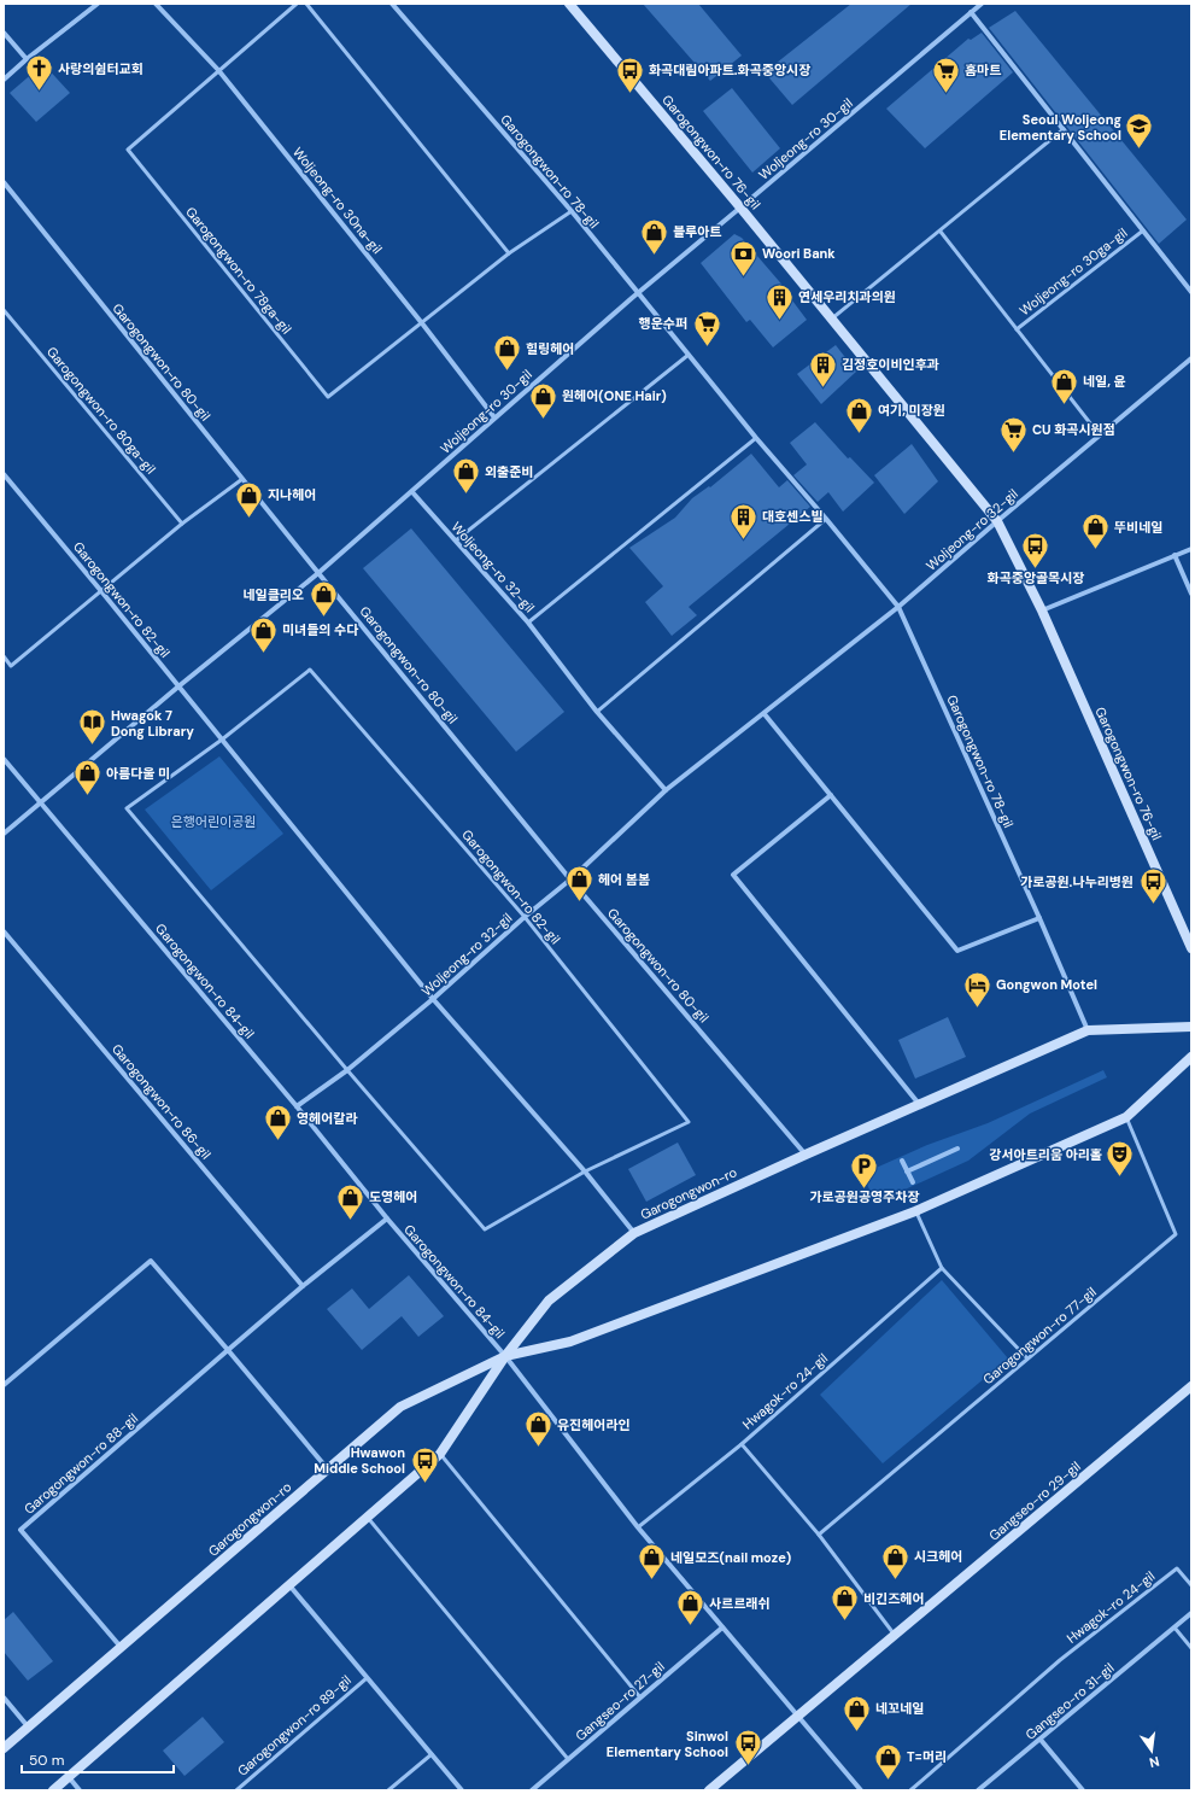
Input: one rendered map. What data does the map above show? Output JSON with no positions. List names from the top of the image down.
{
  "streets": {
    "main road": ["Garogongwon-ro 76-gil", "Garogongwon-ro", "Gangseo-ro 29-gil"],
    "street": [
      "Woljeong-ro 30-gil",
      "Garogongwon-ro 78-gil",
      "Woljeong-ro 30na-gil",
      "Woljeong-ro 30ga-gil",
      "Garogongwon-ro 80-gil",
      "Woljeong-ro 32-gil",
      "Garogongwon-ro 82-gil",
      "Garogongwon-ro 84-gil",
      "Garogongwon-ro 86-gil",
      "Garogongwon-ro 88-gil",
      "Gangseo-ro 27-gil",
      "Gangseo-ro 31-gil",
      "Garogongwon-ro 89-gil"
    ],
    "lane": [
      "Garogongwon-ro 78ga-gil",
      "Garogongwon-ro 80ga-gil",
      "Garogongwon-ro 77-gil",
      "Hwagok-ro 24-gil"
    ]
  },
  "crossings": [
    ["Woljeong-ro 30-gil", "Garogongwon-ro 76-gil"],
    ["Woljeong-ro 30-gil", "Garogongwon-ro 78-gil"],
    ["Woljeong-ro 30-gil", "Woljeong-ro 30na-gil"],
    ["Woljeong-ro 30-gil", "Woljeong-ro 30ga-gil"],
    ["Woljeong-ro 30-gil", "Garogongwon-ro 80-gil"],
    ["Woljeong-ro 30-gil", "Woljeong-ro 32-gil"],
    ["Woljeong-ro 30-gil", "Garogongwon-ro 82-gil"],
    ["Woljeong-ro 30-gil", "Garogongwon-ro 84-gil"],
    ["Garogongwon-ro 76-gil", "Woljeong-ro 32-gil"],
    ["Garogongwon-ro 78-gil", "Garogongwon-ro 78ga-gil"],
    ["Garogongwon-ro 78-gil", "Woljeong-ro 32-gil"],
    ["Garogongwon-ro 78-gil", "Garogongwon-ro"],
    ["Woljeong-ro 30na-gil", "Garogongwon-ro 78ga-gil"],
    ["Garogongwon-ro 80-gil", "Woljeong-ro 32-gil"],
    ["Garogongwon-ro 80-gil", "Garogongwon-ro"],
    ["Woljeong-ro 32-gil", "Garogongwon-ro 82-gil"],
    ["Woljeong-ro 32-gil", "Garogongwon-ro 84-gil"],
    ["Garogongwon-ro 82-gil", "Garogongwon-ro"],
    ["Garogongwon-ro 84-gil", "Garogongwon-ro 86-gil"],
    ["Garogongwon-ro 84-gil", "Garogongwon-ro"],
    ["Garogongwon-ro 84-gil", "Garogongwon-ro 88-gil"],
    ["Garogongwon-ro", "Garogongwon-ro 77-gil"],
    ["Garogongwon-ro", "Garogongwon-ro 88-gil"],
    ["Garogongwon-ro", "Garogongwon-ro 89-gil"]
  ],
  "parks": ["은행어린이공원"],
  "places": {
    "church": ["사랑의쉼터교회"],
    "bus stop": [
      "화곡대림아파트.화곡중앙시장",
      "화곡중앙골목시장",
      "가로공원.나누리병원",
      "Hwawon Middle School",
      "Sinwol Elementary School"
    ],
    "supermarket": ["홈마트", "행운수퍼", "CU 화곡시원점"],
    "school or university": ["Seoul Woljeong Elementary School"],
    "shop": [
      "블루아트",
      "힐링헤어",
      "네일, 윤",
      "원헤어(ONE Hair)",
      "여기, 미장원",
      "외출준비",
      "지나헤어",
      "뚜비네일",
      "네일클리오",
      "미녀들의 수다",
      "아름다울 미",
      "헤어 봄봄",
      "영헤어칼라",
      "도영헤어",
      "유진헤어라인",
      "시크헤어",
      "네일모즈(nail moze)",
      "비긴즈헤어",
      "사르르래쉬",
      "네꼬네일",
      "T=머리"
    ],
    "bank": ["Woori Bank"],
    "building": ["연세우리치과의원", "김정호이비인후과", "대호센스빌"],
    "library": ["Hwagok 7 Dong Library"],
    "hotel": ["Gongwon Motel"],
    "theatre": ["강서아트리움 아리홀"],
    "parking": ["가로공원공영주차장"]
  },
  "scale_bar": "50 m",
  "north": "bottom"
}
